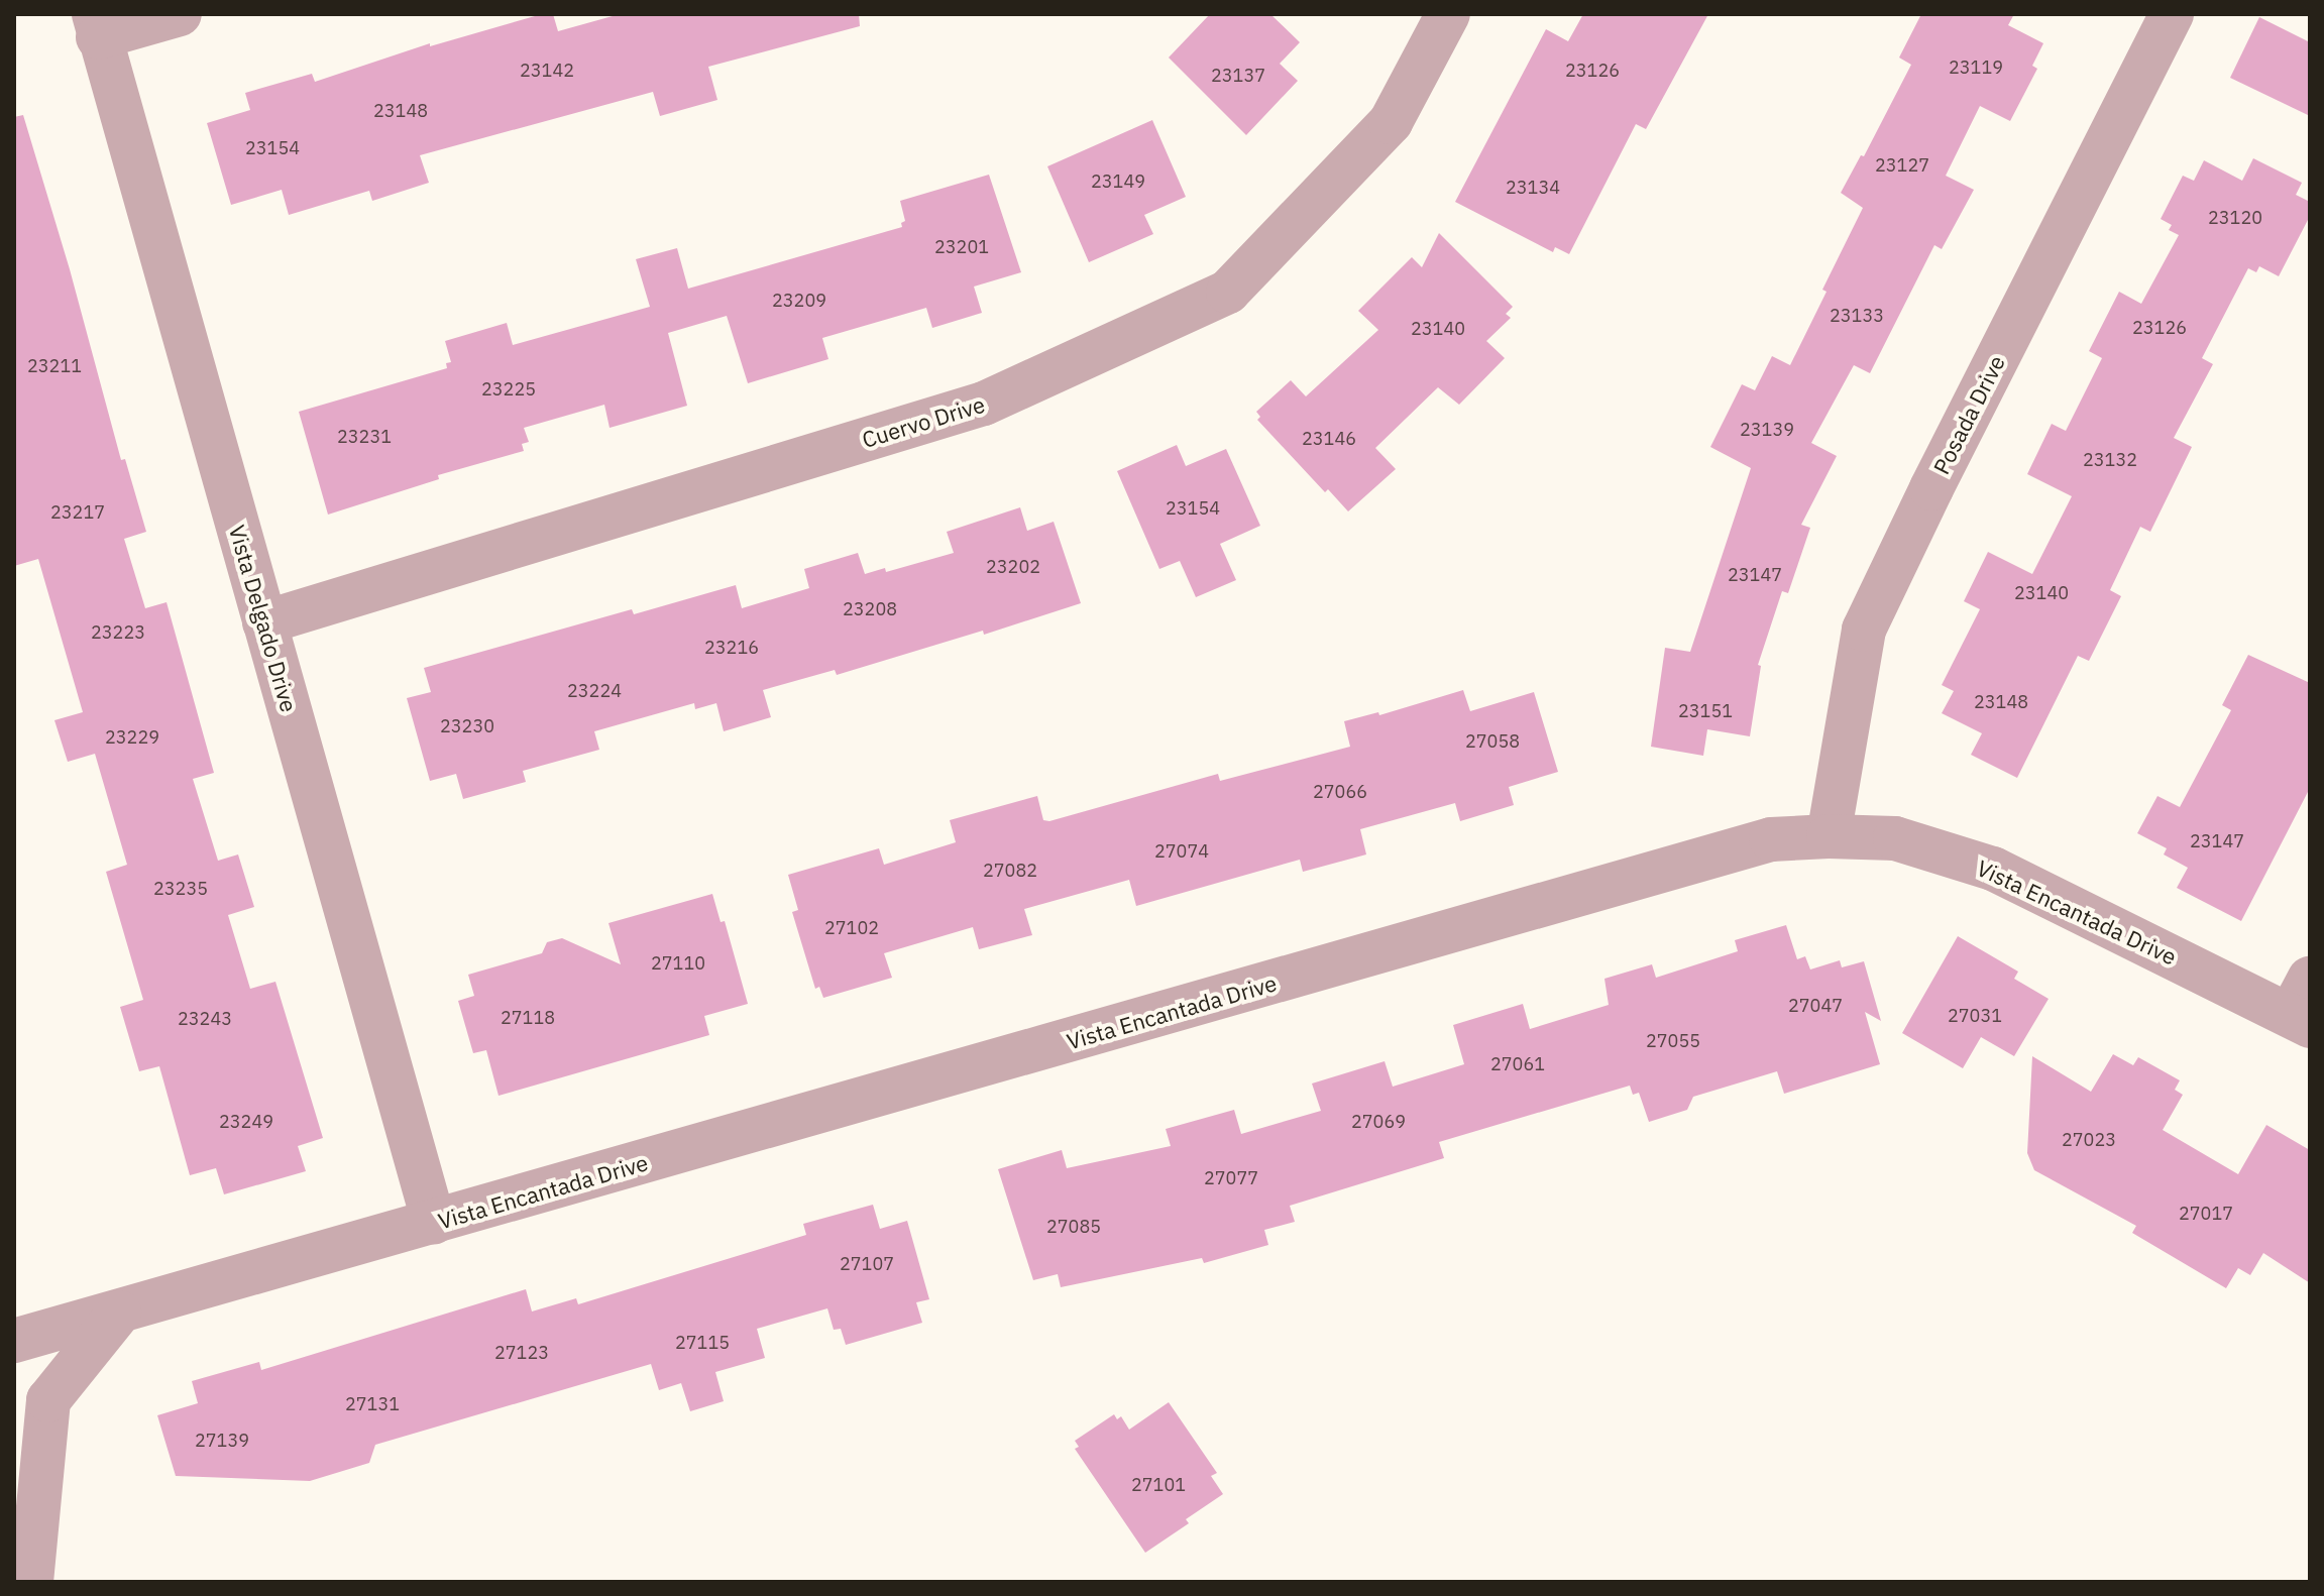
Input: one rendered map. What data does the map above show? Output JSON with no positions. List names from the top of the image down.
{
  "streets": {
    "street": [
      "Posada Drive",
      "Cuervo Drive",
      "Vista Delgado Drive",
      "Vista Encantada Drive"
    ]
  },
  "crossings": [
    ["Posada Drive", "Vista Encantada Drive"],
    ["Cuervo Drive", "Vista Delgado Drive"],
    ["Vista Delgado Drive", "Vista Encantada Drive"]
  ],
  "house_numbers": [
    "23119",
    "23142",
    "23126",
    "23137",
    "23148",
    "23154",
    "23127",
    "23149",
    "23134",
    "23120",
    "23201",
    "23209",
    "23133",
    "23126",
    "23140",
    "23211",
    "23225",
    "23139",
    "23231",
    "23146",
    "23132",
    "23154",
    "23217",
    "23202",
    "23147",
    "23140",
    "23208",
    "23223",
    "23216",
    "23224",
    "23148",
    "23151",
    "23230",
    "23229",
    "27058",
    "27066",
    "23147",
    "27074",
    "27082",
    "23235",
    "27102",
    "27110",
    "27047",
    "27031",
    "27118",
    "23243",
    "27055",
    "27061",
    "23249",
    "27069",
    "27023",
    "27077",
    "27017",
    "27085",
    "27107",
    "27115",
    "27123",
    "27131",
    "27139",
    "27101"
  ]
}
